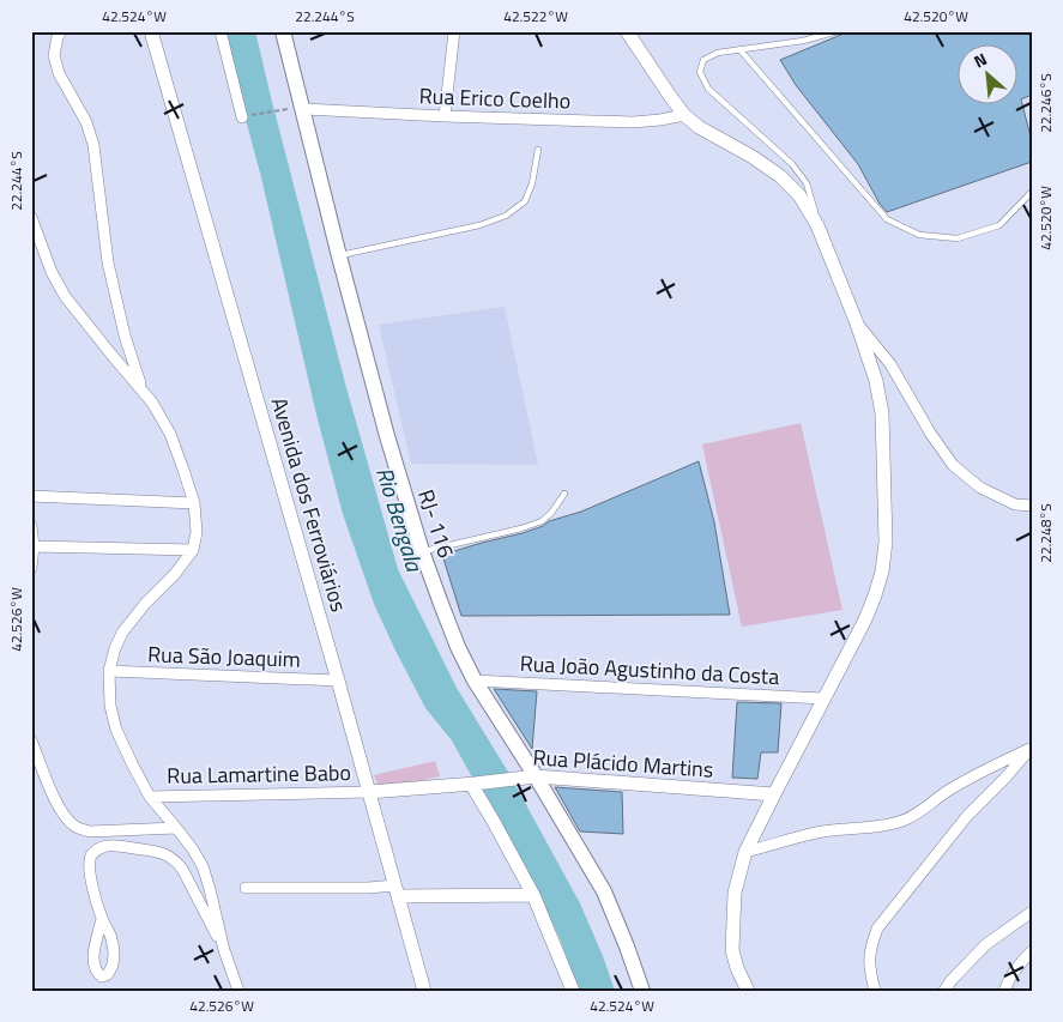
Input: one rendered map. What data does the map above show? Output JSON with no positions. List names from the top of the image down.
{
  "streets": {
    "main road": ["Avenida dos Ferroviários", "RJ- 116", "Rua Plácido Martins"],
    "street": [
      "Rua Erico Coelho",
      "Rua São Joaquim",
      "Rua João Agustinho da Costa",
      "Rua Lamartine Babo"
    ]
  },
  "crossings": [
    ["Rua Erico Coelho", "RJ- 116"],
    ["Avenida dos Ferroviários", "Rua São Joaquim"],
    ["Avenida dos Ferroviários", "Rua Plácido Martins"],
    ["Avenida dos Ferroviários", "Rua Lamartine Babo"],
    ["RJ- 116", "Rua João Agustinho da Costa"],
    ["RJ- 116", "Rua Plácido Martins"],
    ["Rua Plácido Martins", "Rua Lamartine Babo"]
  ],
  "water": ["Rio Bengala"],
  "north": "top left",
  "coordinates": [
    "42.524°W",
    "22.244°S",
    "42.522°W",
    "42.520°W",
    "22.246°S",
    "22.248°S",
    "42.526°W"
  ]
}
